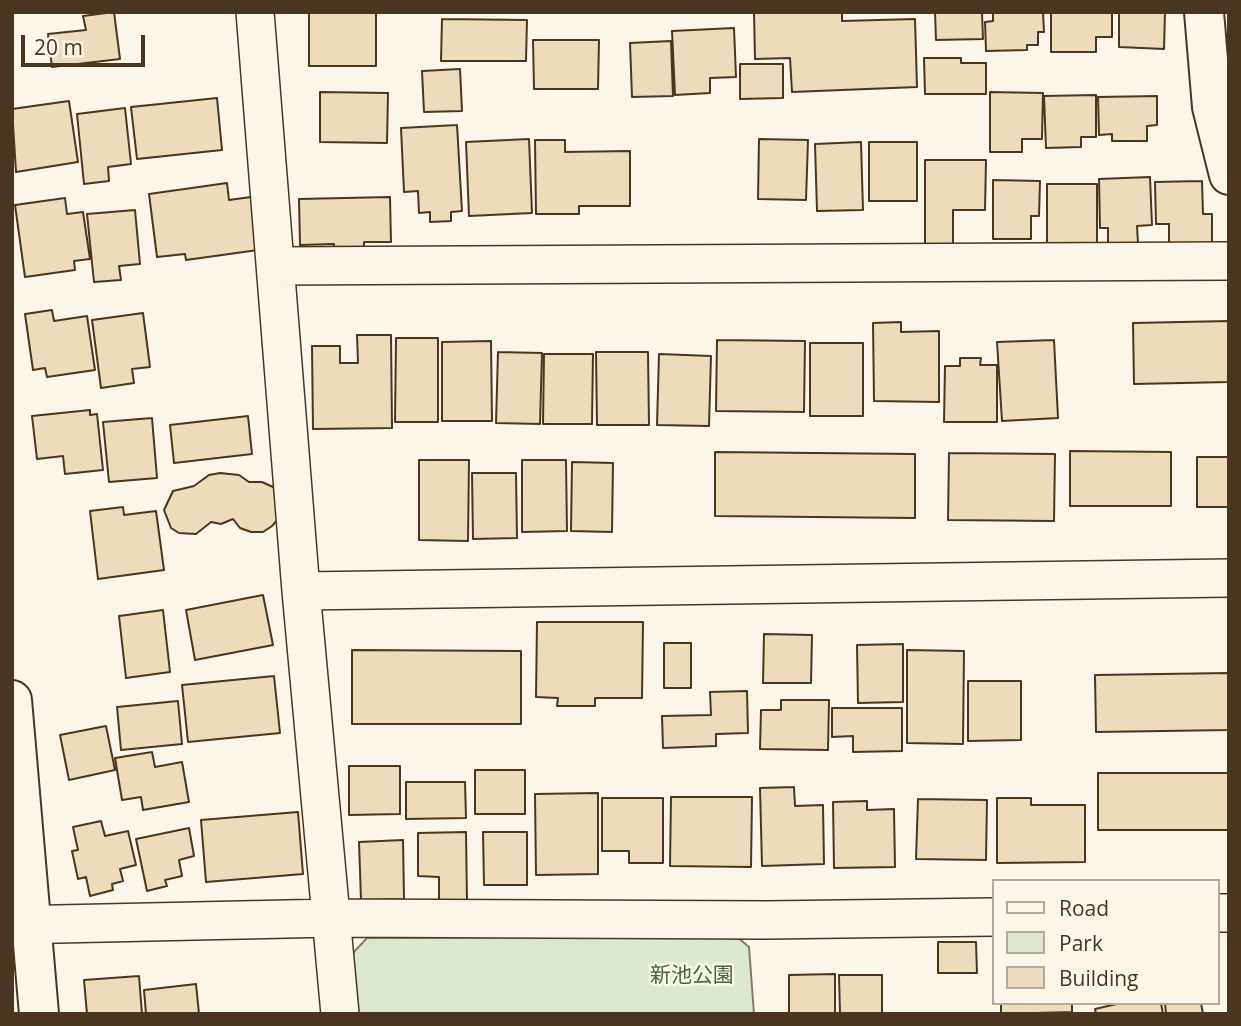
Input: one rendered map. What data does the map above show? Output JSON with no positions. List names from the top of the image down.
{
  "parks": ["新池公園"],
  "legend": ["Road", "Park", "Building"],
  "scale_bar": "20 m"
}
